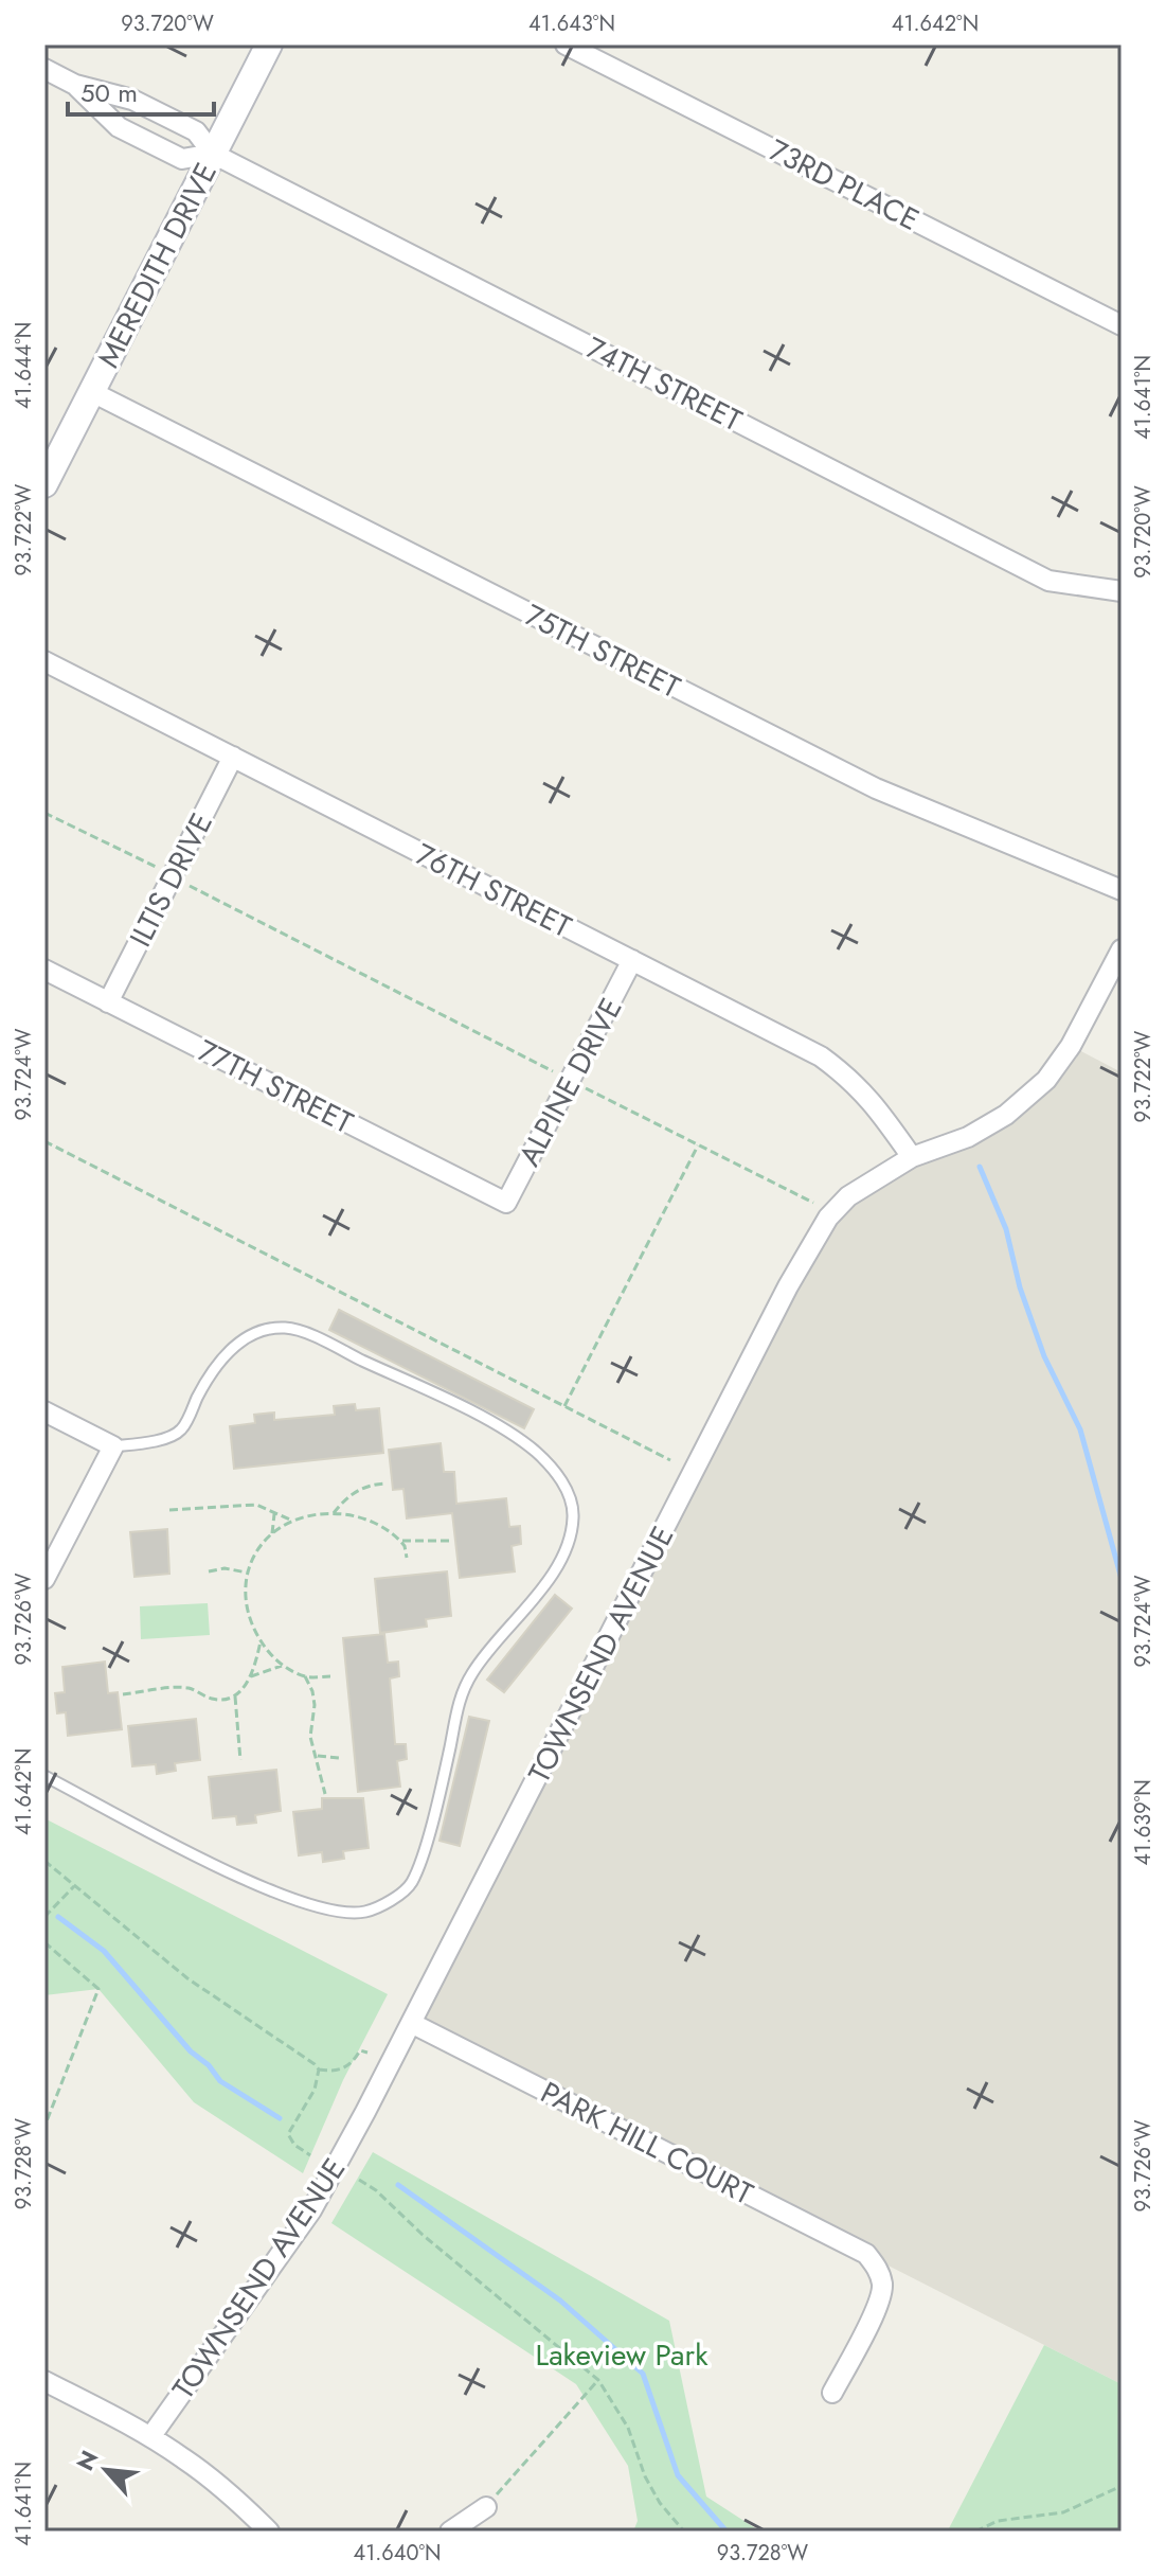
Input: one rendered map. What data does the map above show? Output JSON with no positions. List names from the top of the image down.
{
  "streets": {
    "main road": ["MEREDITH DRIVE"],
    "street": [
      "73RD PLACE",
      "74TH STREET",
      "75TH STREET",
      "ILTIS DRIVE",
      "76TH STREET",
      "ALPINE DRIVE",
      "77TH STREET",
      "TOWNSEND AVENUE",
      "PARK HILL COURT"
    ]
  },
  "crossings": [
    ["MEREDITH DRIVE", "74TH STREET"],
    ["MEREDITH DRIVE", "75TH STREET"],
    ["ILTIS DRIVE", "76TH STREET"],
    ["ILTIS DRIVE", "77TH STREET"],
    ["76TH STREET", "ALPINE DRIVE"],
    ["76TH STREET", "TOWNSEND AVENUE"],
    ["ALPINE DRIVE", "77TH STREET"],
    ["TOWNSEND AVENUE", "PARK HILL COURT"]
  ],
  "parks": ["Lakeview Park"],
  "scale_bar": "50 m",
  "north": "top left",
  "coordinates": [
    "93.720°W",
    "41.643°N",
    "41.642°N",
    "41.644°N",
    "41.641°N",
    "93.722°W",
    "93.724°W",
    "93.726°W",
    "41.639°N",
    "93.728°W",
    "41.640°N"
  ]
}
